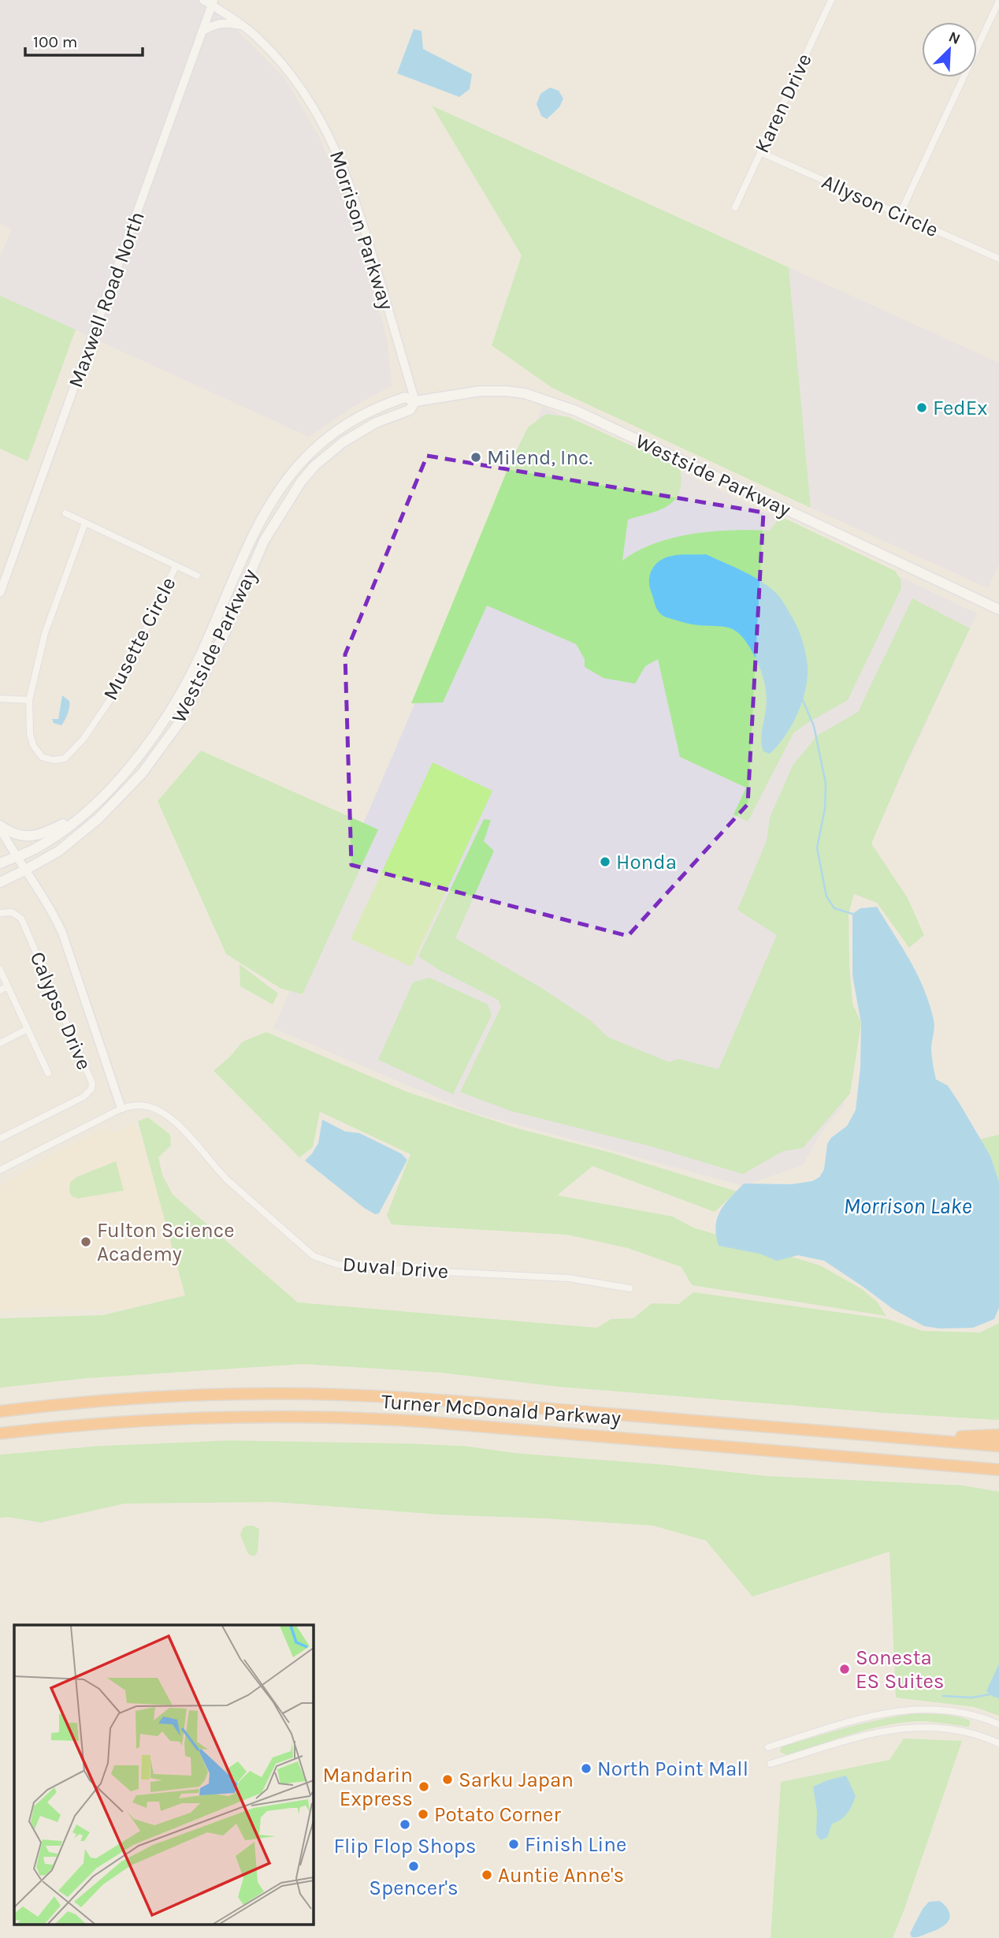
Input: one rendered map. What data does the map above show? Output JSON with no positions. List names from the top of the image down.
{
  "streets": {
    "highway": ["Turner McDonald Parkway"],
    "main road": ["Westside Parkway"],
    "street": [
      "Karen Drive",
      "Allyson Circle",
      "Morrison Parkway",
      "Maxwell Road North",
      "Musette Circle",
      "Calypso Drive",
      "Duval Drive"
    ]
  },
  "crossings": [
    ["Karen Drive", "Allyson Circle"],
    ["Morrison Parkway", "Maxwell Road North"],
    ["Morrison Parkway", "Westside Parkway"]
  ],
  "water": ["Morrison Lake"],
  "places": [
    "FedEx",
    "Milend, Inc.",
    "Honda",
    "Fulton Science Academy",
    "Sonesta ES Suites",
    "North Point Mall",
    "Sarku Japan",
    "Mandarin Express",
    "Potato Corner",
    "Flip Flop Shops",
    "Finish Line",
    "Spencer's",
    "Auntie Anne's"
  ],
  "scale_bar": "100 m",
  "north": "top right"
}
